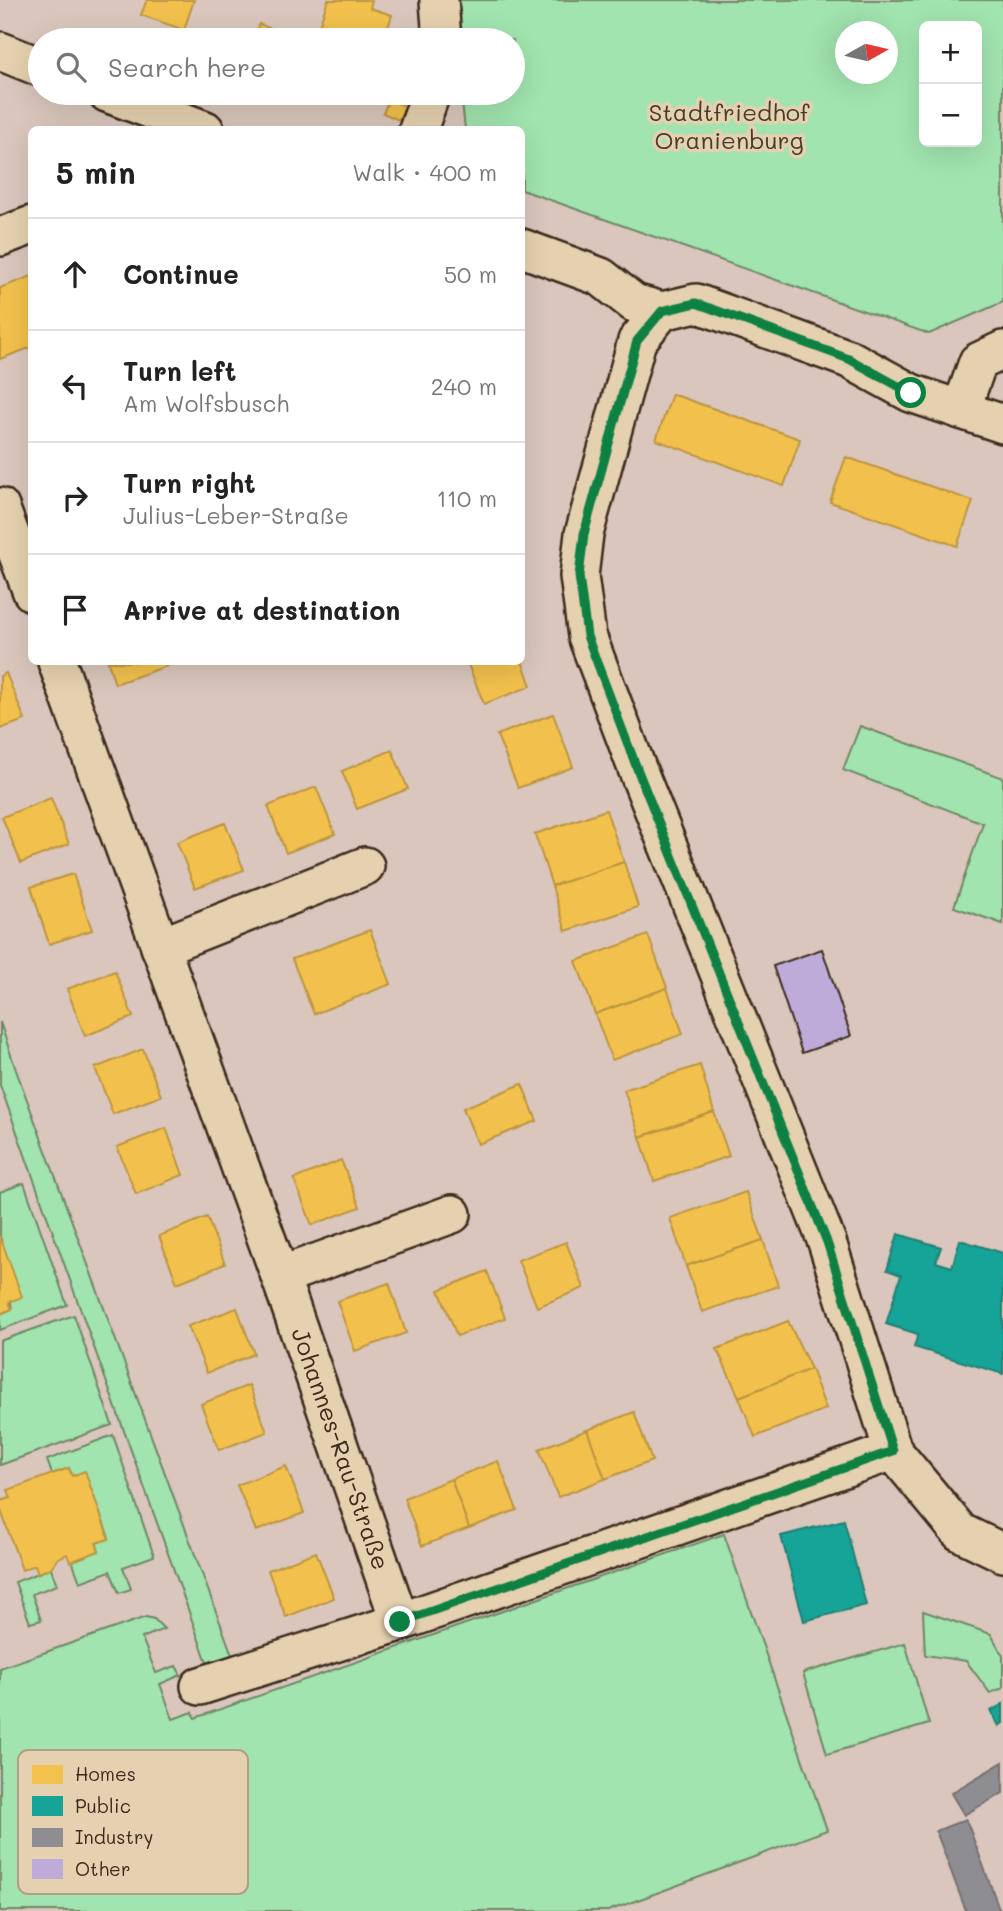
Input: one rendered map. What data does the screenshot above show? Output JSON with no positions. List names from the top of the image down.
{
  "streets": {
    "street": ["Johannes-Rau-Straße"]
  },
  "parks": ["Stadtfriedhof Oranienburg"],
  "legend": [
    "Homes",
    "Public",
    "Industry",
    "Other"
  ],
  "north": "right",
  "page": {
    "map_buttons": ["+", "−"],
    "search": "Search here",
    "heading": ["5 min", "Walk · 400 m"],
    "list": [
      ["Continue", "50 m"],
      ["Turn left", "Am Wolfsbusch", "240 m"],
      ["Turn right", "Julius-Leber-Straße", "110 m"],
      "Arrive at destination"
    ]
  }
}
